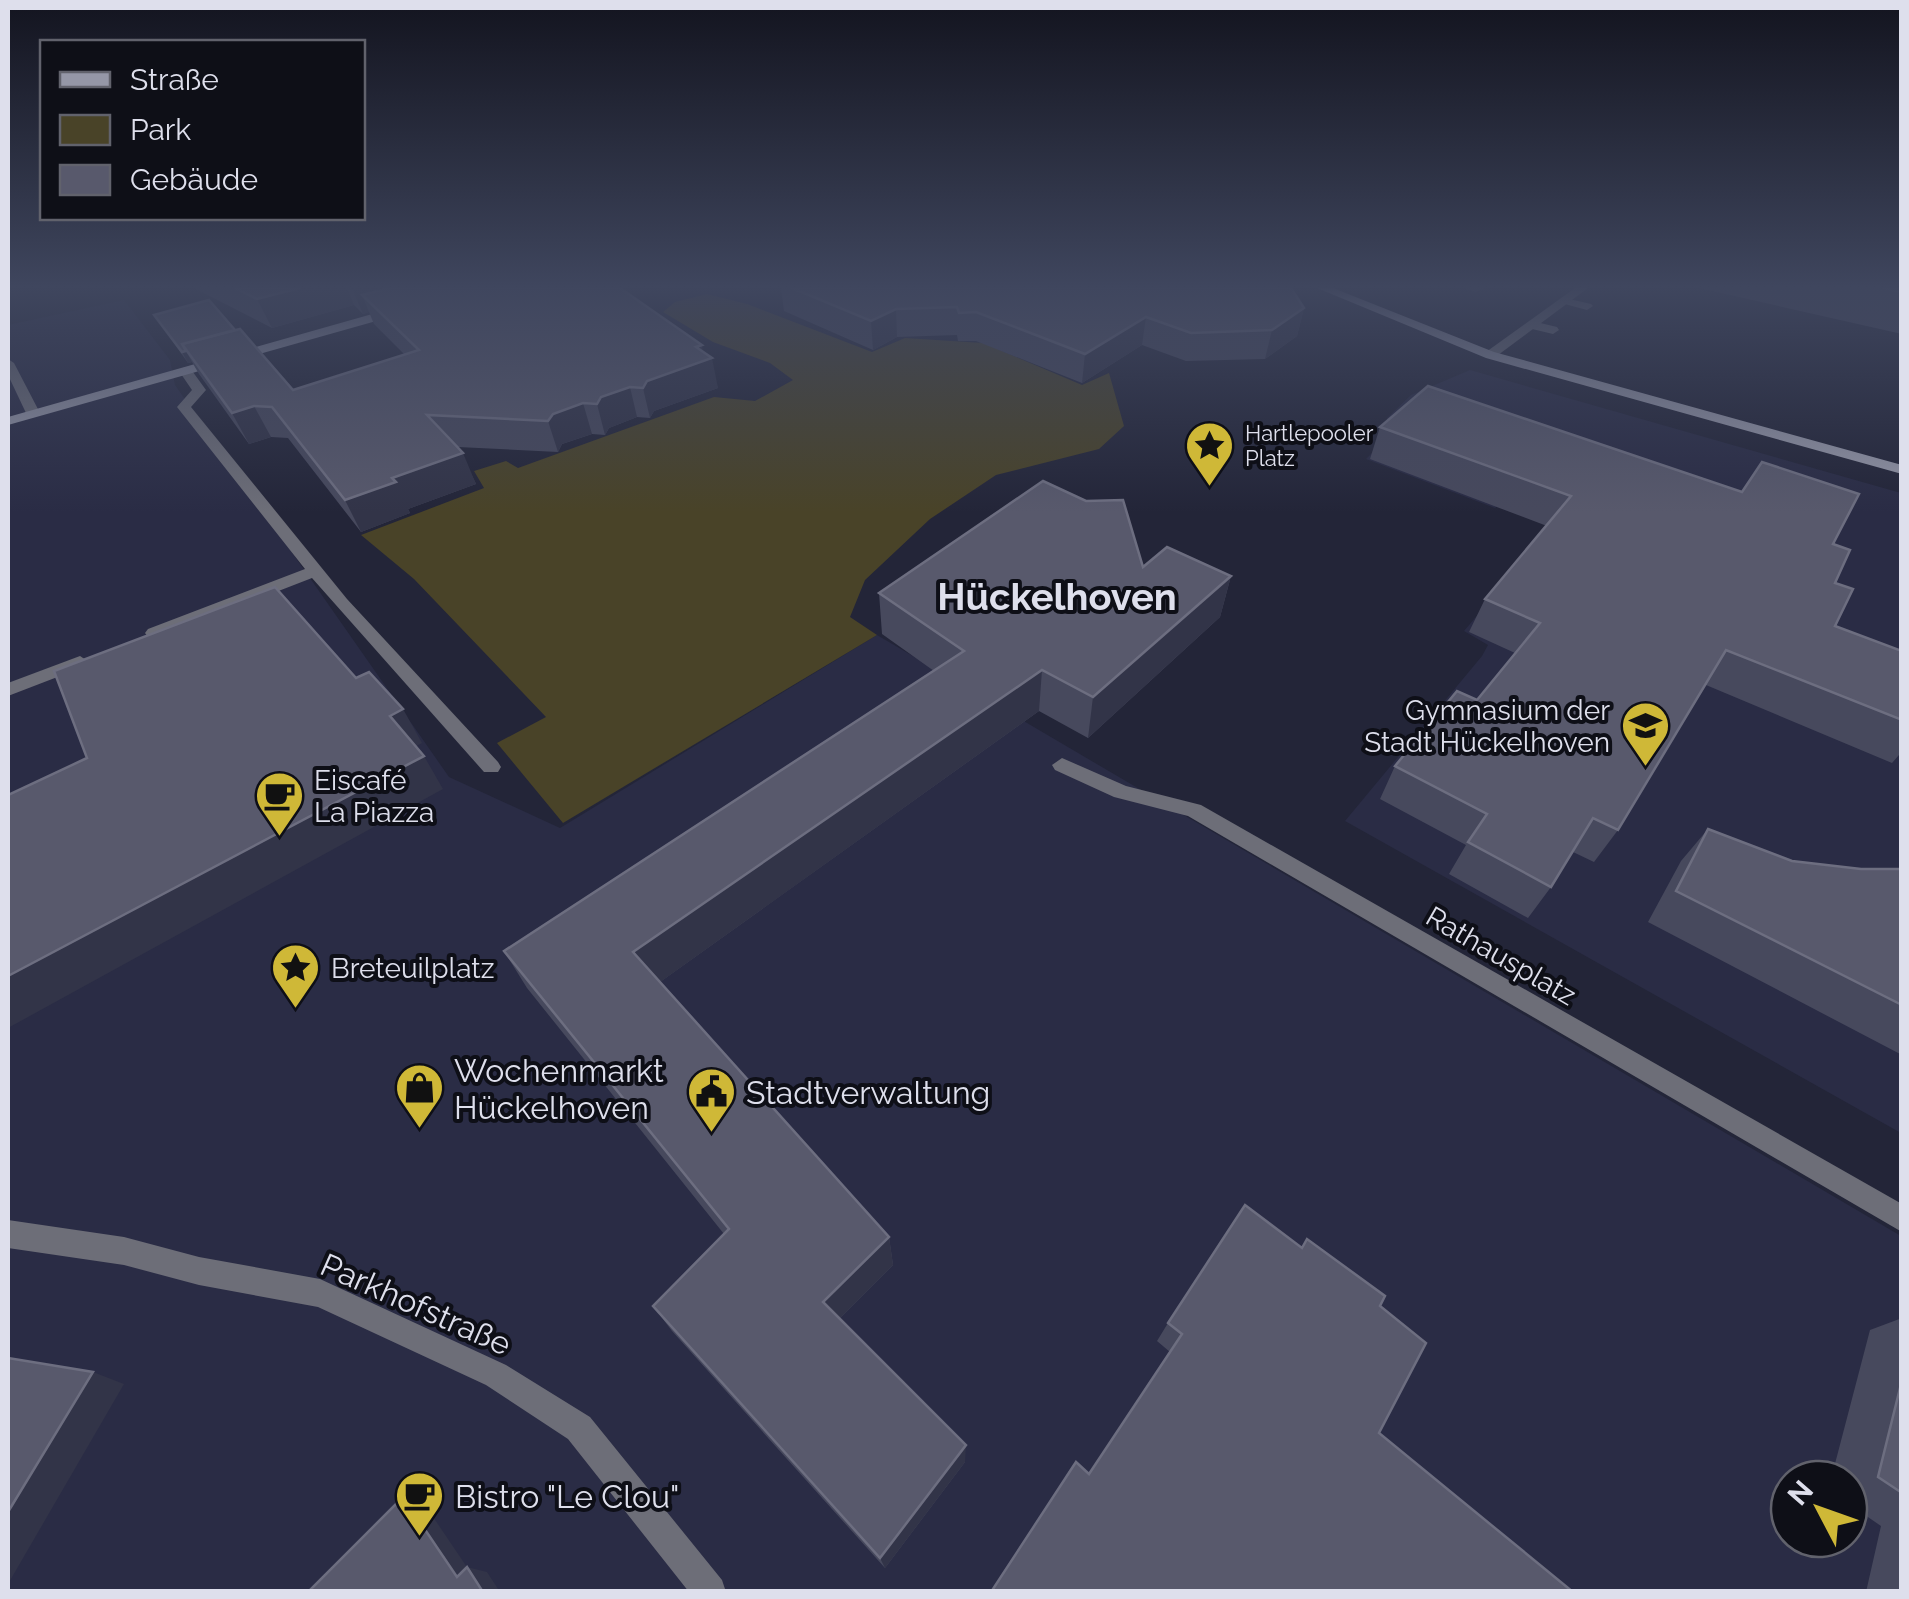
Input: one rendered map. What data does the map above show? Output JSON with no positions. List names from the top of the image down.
{
  "streets": {
    "street": ["Rathausplatz", "Parkhofstraße"]
  },
  "districts": ["Hückelhoven"],
  "places": {
    "place": ["Hartlepooler Platz", "Breteuilplatz"],
    "school or university": ["Gymnasium der Stadt Hückelhoven"],
    "cafe": ["Eiscafé La Piazza", "Bistro \"Le Clou\""],
    "shop": ["Wochenmarkt Hückelhoven"],
    "public building": ["Stadtverwaltung"]
  },
  "legend": ["Straße", "Park", "Gebäude"],
  "north": "top left"
}
